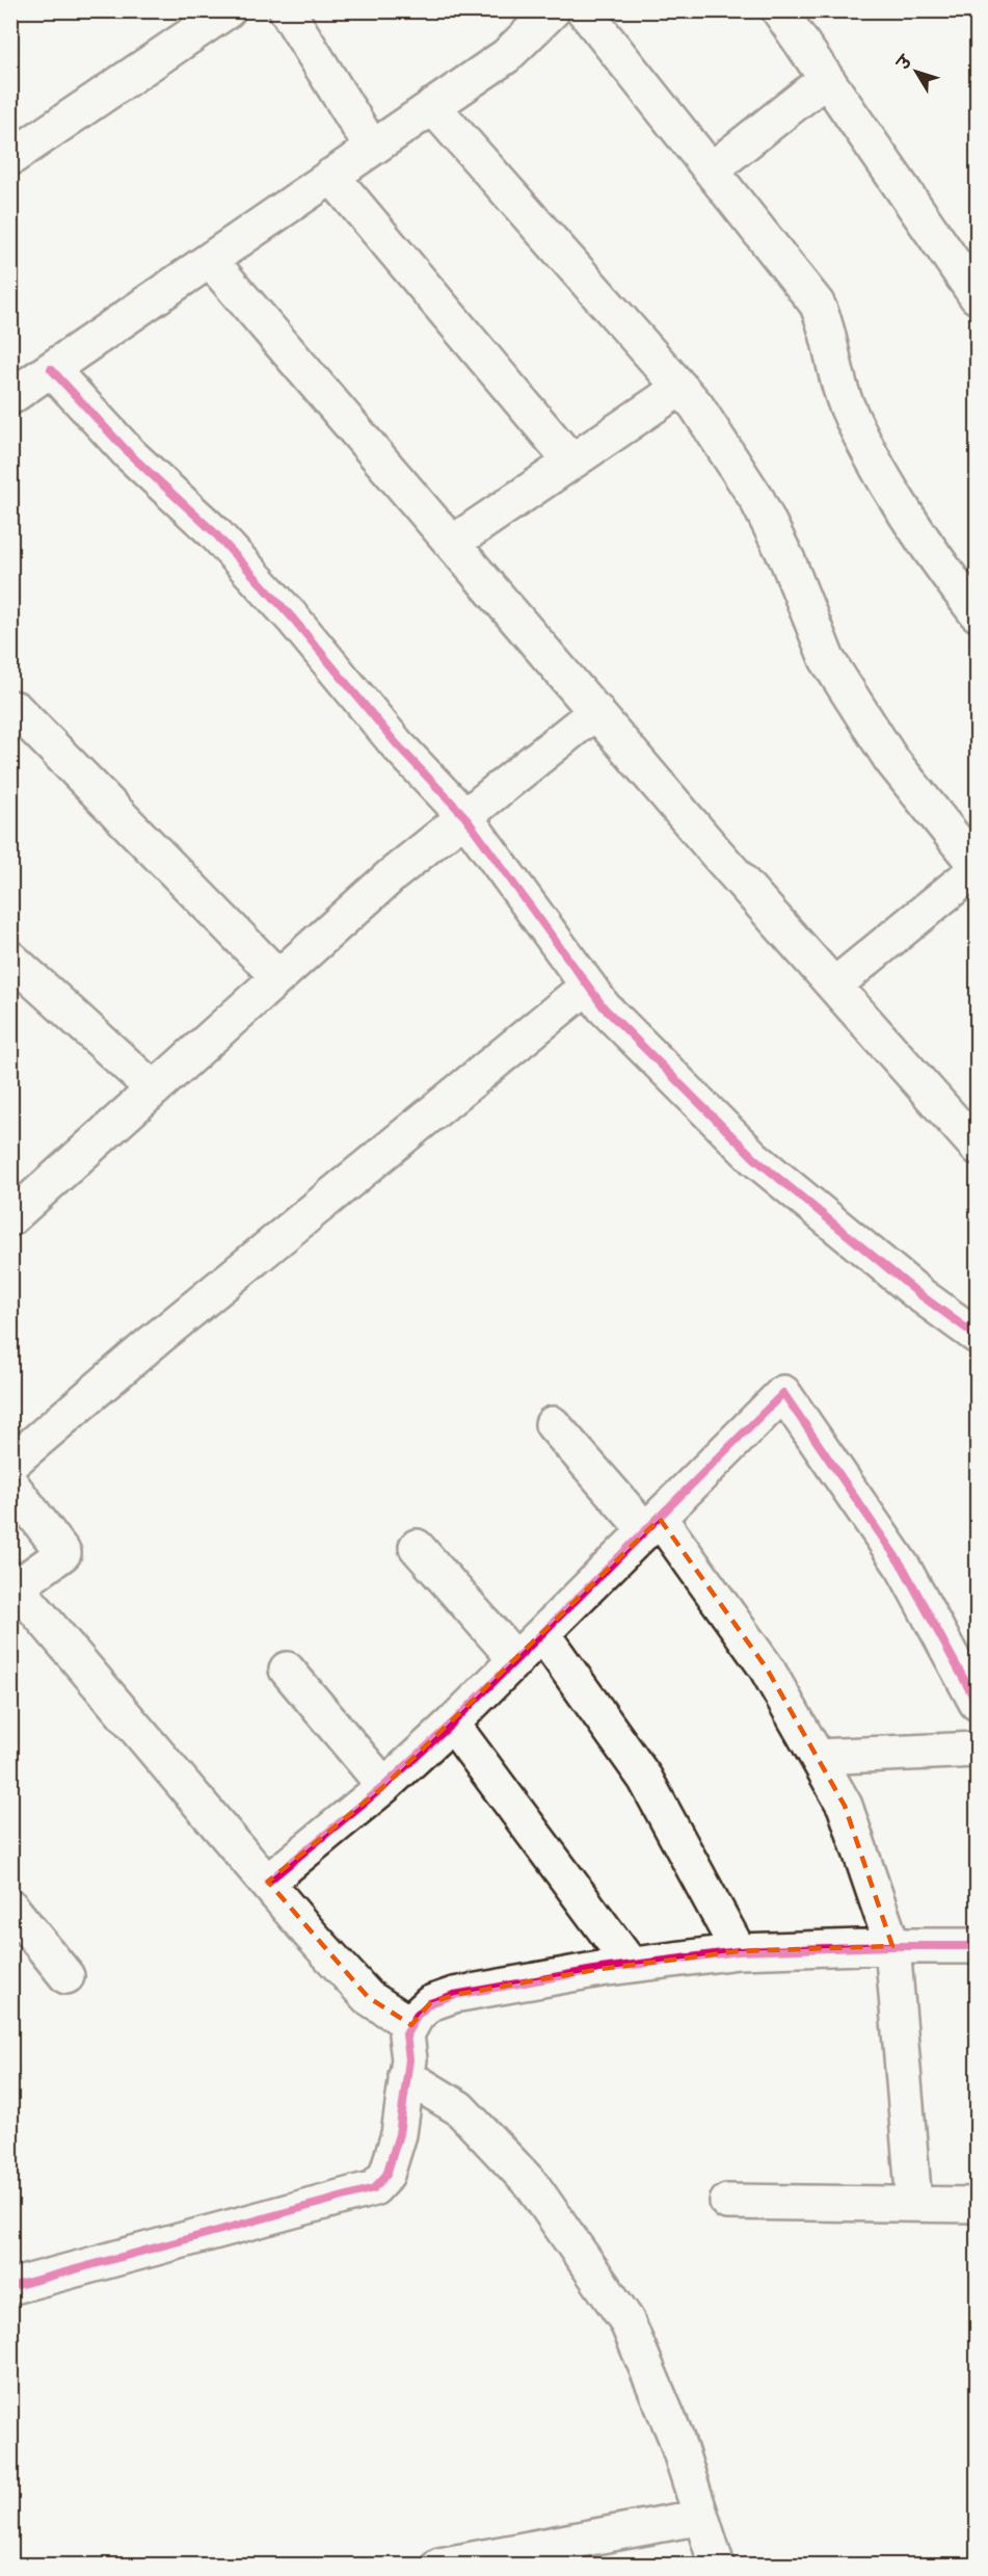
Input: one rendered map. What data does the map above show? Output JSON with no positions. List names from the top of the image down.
{
  "north": "top left"
}
